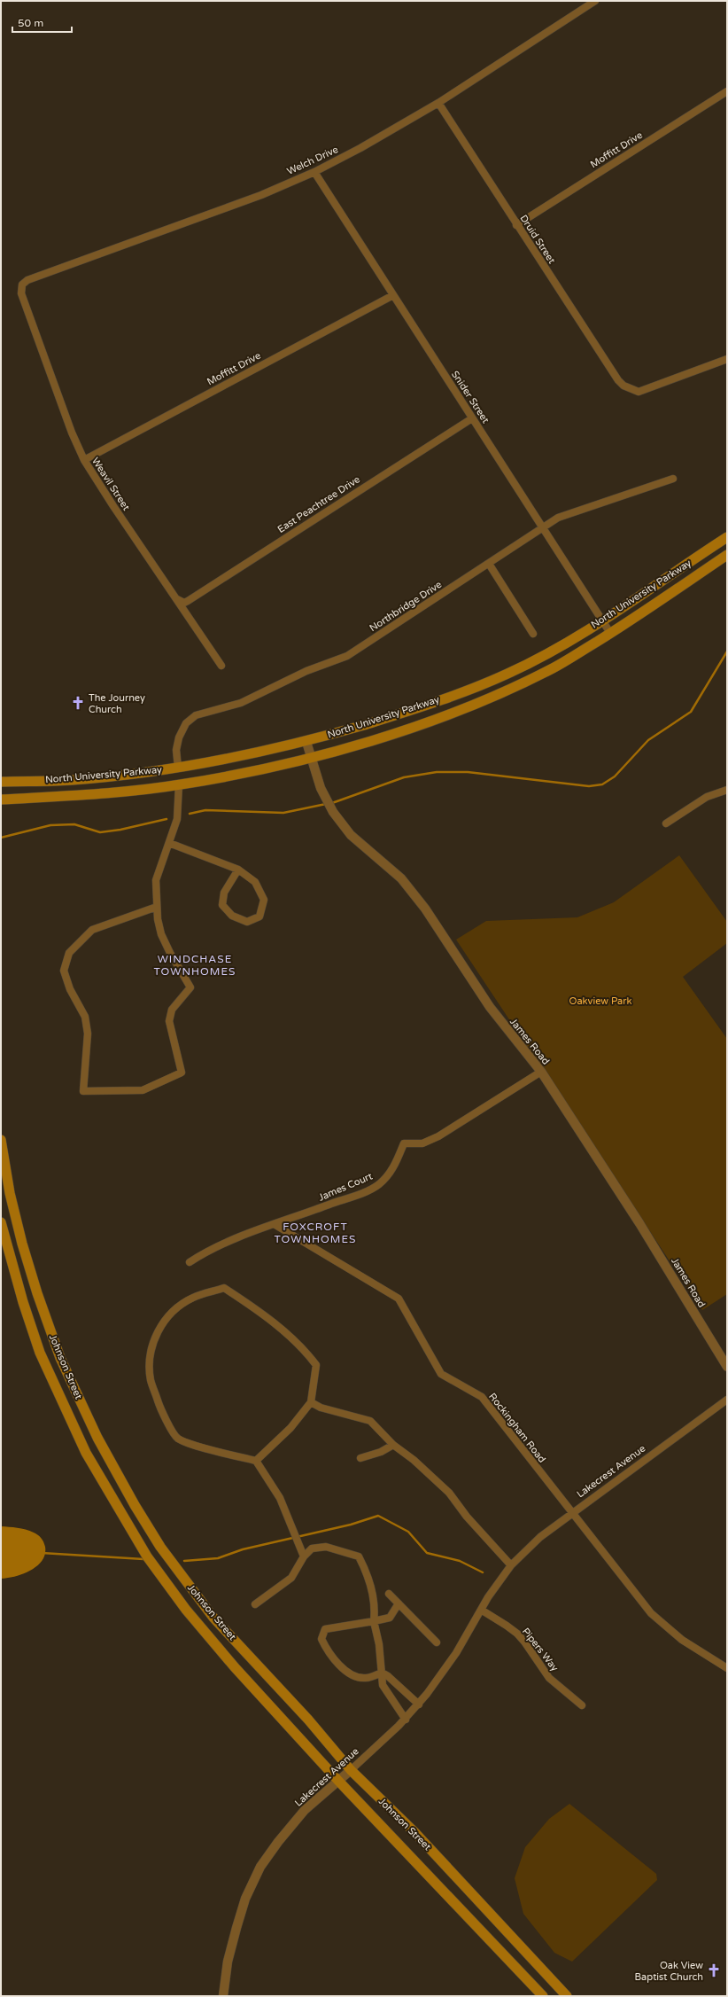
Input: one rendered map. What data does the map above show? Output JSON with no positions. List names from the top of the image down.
{
  "streets": {
    "main road": ["North University Parkway", "Johnson Street"],
    "street": [
      "Moffitt Drive",
      "Welch Drive",
      "Druid Street",
      "Snider Street",
      "Weavil Street",
      "East Peachtree Drive",
      "Northbridge Drive",
      "James Road",
      "James Court",
      "Rockingham Road",
      "Lakecrest Avenue",
      "Pipers Way"
    ]
  },
  "crossings": [
    ["Moffitt Drive", "Druid Street"],
    ["Moffitt Drive", "Snider Street"],
    ["Moffitt Drive", "Weavil Street"],
    ["Welch Drive", "Druid Street"],
    ["Welch Drive", "Snider Street"],
    ["Welch Drive", "Weavil Street"],
    ["Snider Street", "East Peachtree Drive"],
    ["Snider Street", "North University Parkway"],
    ["Snider Street", "Northbridge Drive"],
    ["Weavil Street", "East Peachtree Drive"],
    ["North University Parkway", "Northbridge Drive"],
    ["North University Parkway", "James Road"],
    ["James Road", "James Court"],
    ["James Court", "Rockingham Road"],
    ["Johnson Street", "Lakecrest Avenue"],
    ["Rockingham Road", "Lakecrest Avenue"],
    ["Lakecrest Avenue", "Pipers Way"]
  ],
  "districts": ["WINDCHASE TOWNHOMES", "FOXCROFT TOWNHOMES"],
  "parks": ["Oakview Park"],
  "places": {
    "church": ["The Journey Church", "Oak View Baptist Church"]
  },
  "scale_bar": "50 m"
}
